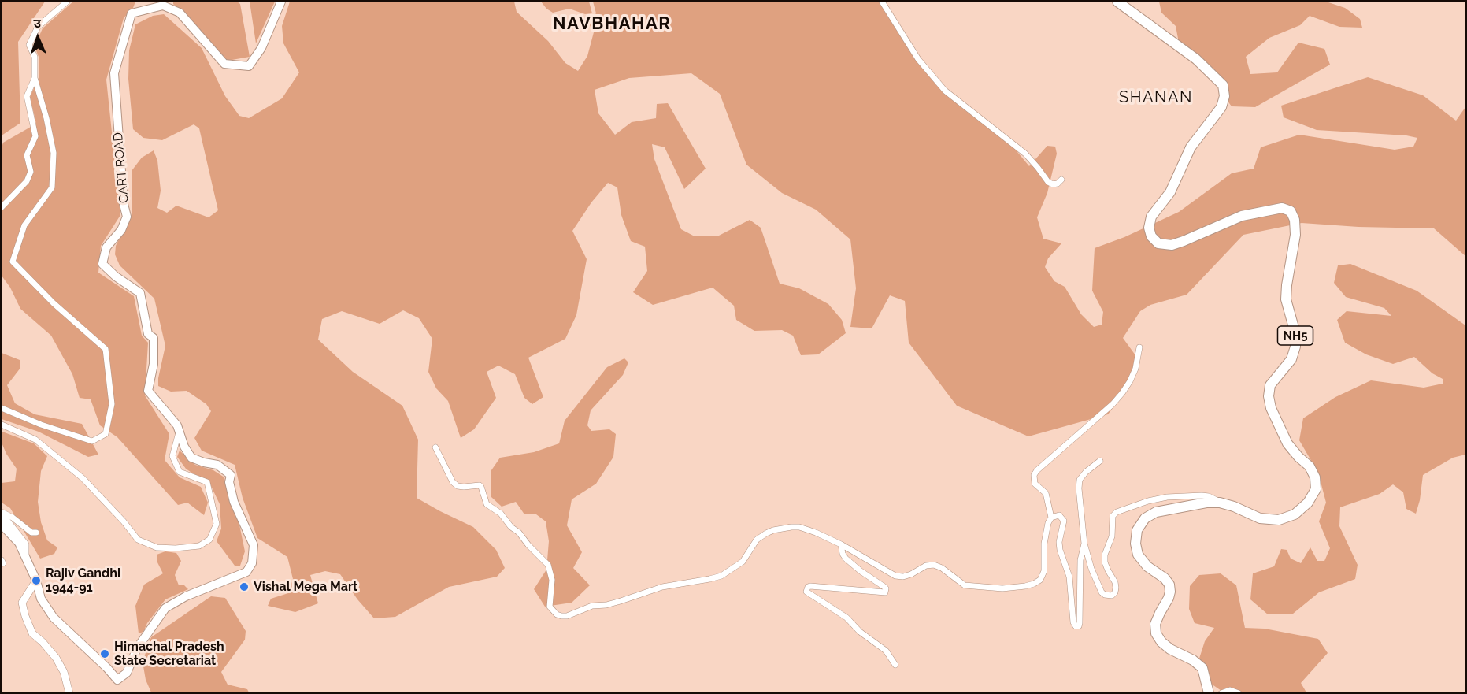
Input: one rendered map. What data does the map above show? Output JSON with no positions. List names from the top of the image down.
{
  "streets": {
    "highway": ["NH5"],
    "main road": ["CART ROAD"]
  },
  "districts": ["NAVBHAHAR", "SHANAN"],
  "places": ["Rajiv Gandhi 1944-91", "Vishal Mega Mart", "Himachal Pradesh State Secretariat"],
  "north": "top"
}
